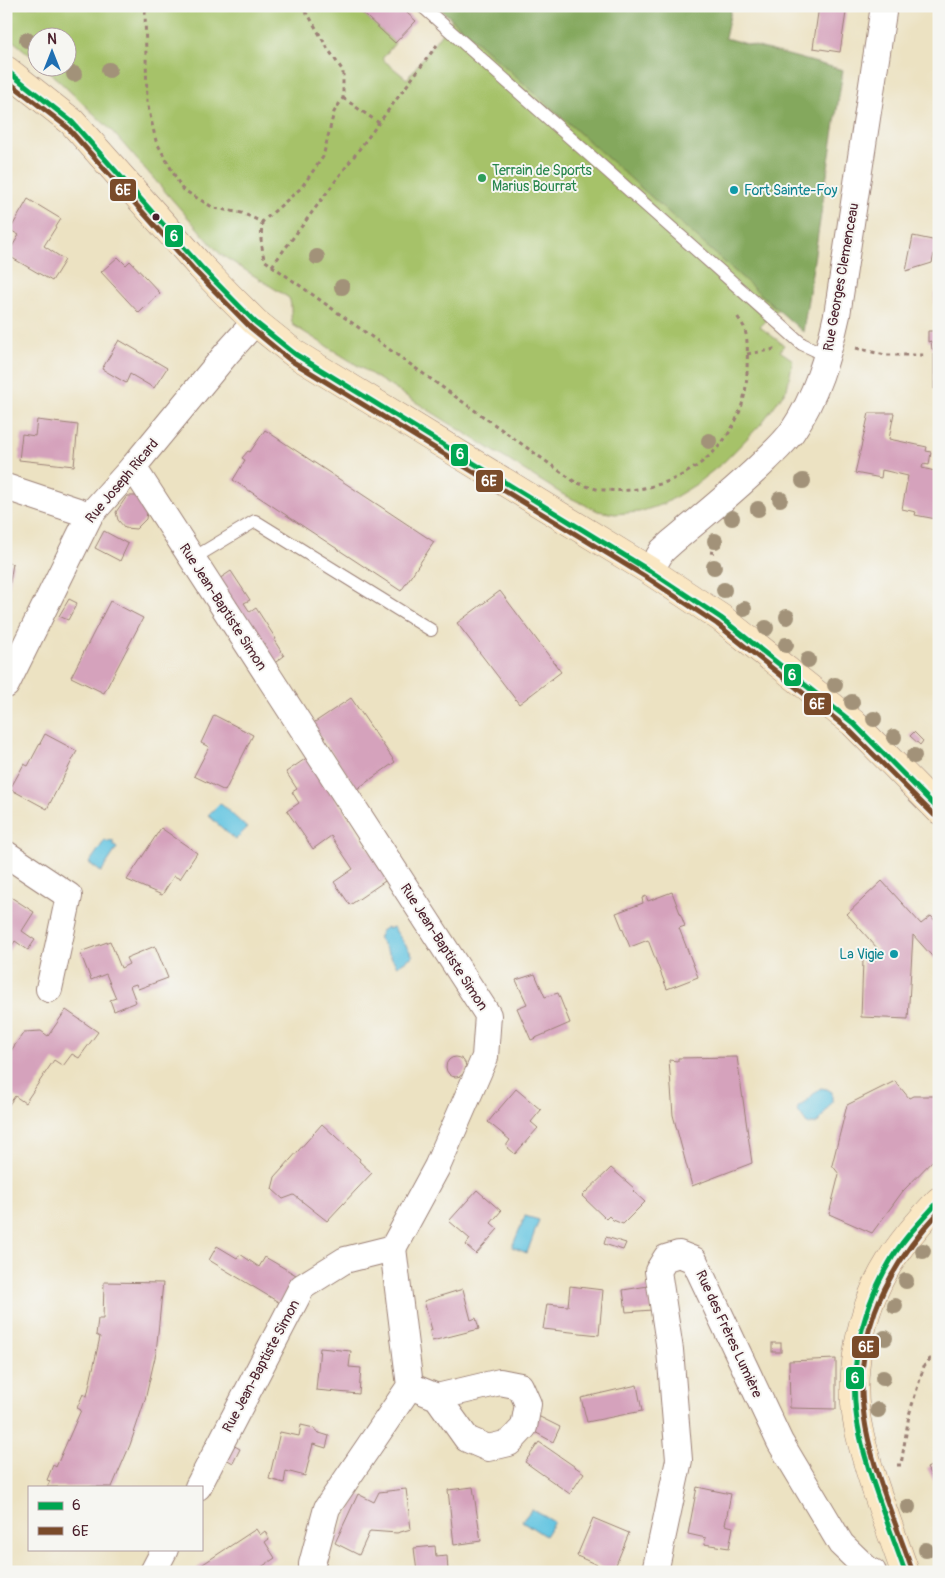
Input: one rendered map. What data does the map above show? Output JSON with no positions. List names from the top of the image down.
{
  "streets": {
    "street": [
      "Rue Georges Clemenceau",
      "Rue Joseph Ricard",
      "Rue Jean-Baptiste Simon",
      "Rue des Frères Lumière"
    ]
  },
  "crossings": [
    ["Rue Joseph Ricard", "Rue Jean-Baptiste Simon"]
  ],
  "places": ["Terrain de Sports Marius Bourrat", "Fort Sainte-Foy", "La Vigie"],
  "lines": ["transit line 6", "transit line 6E"],
  "legend": ["6", "6E"],
  "north": "top"
}
